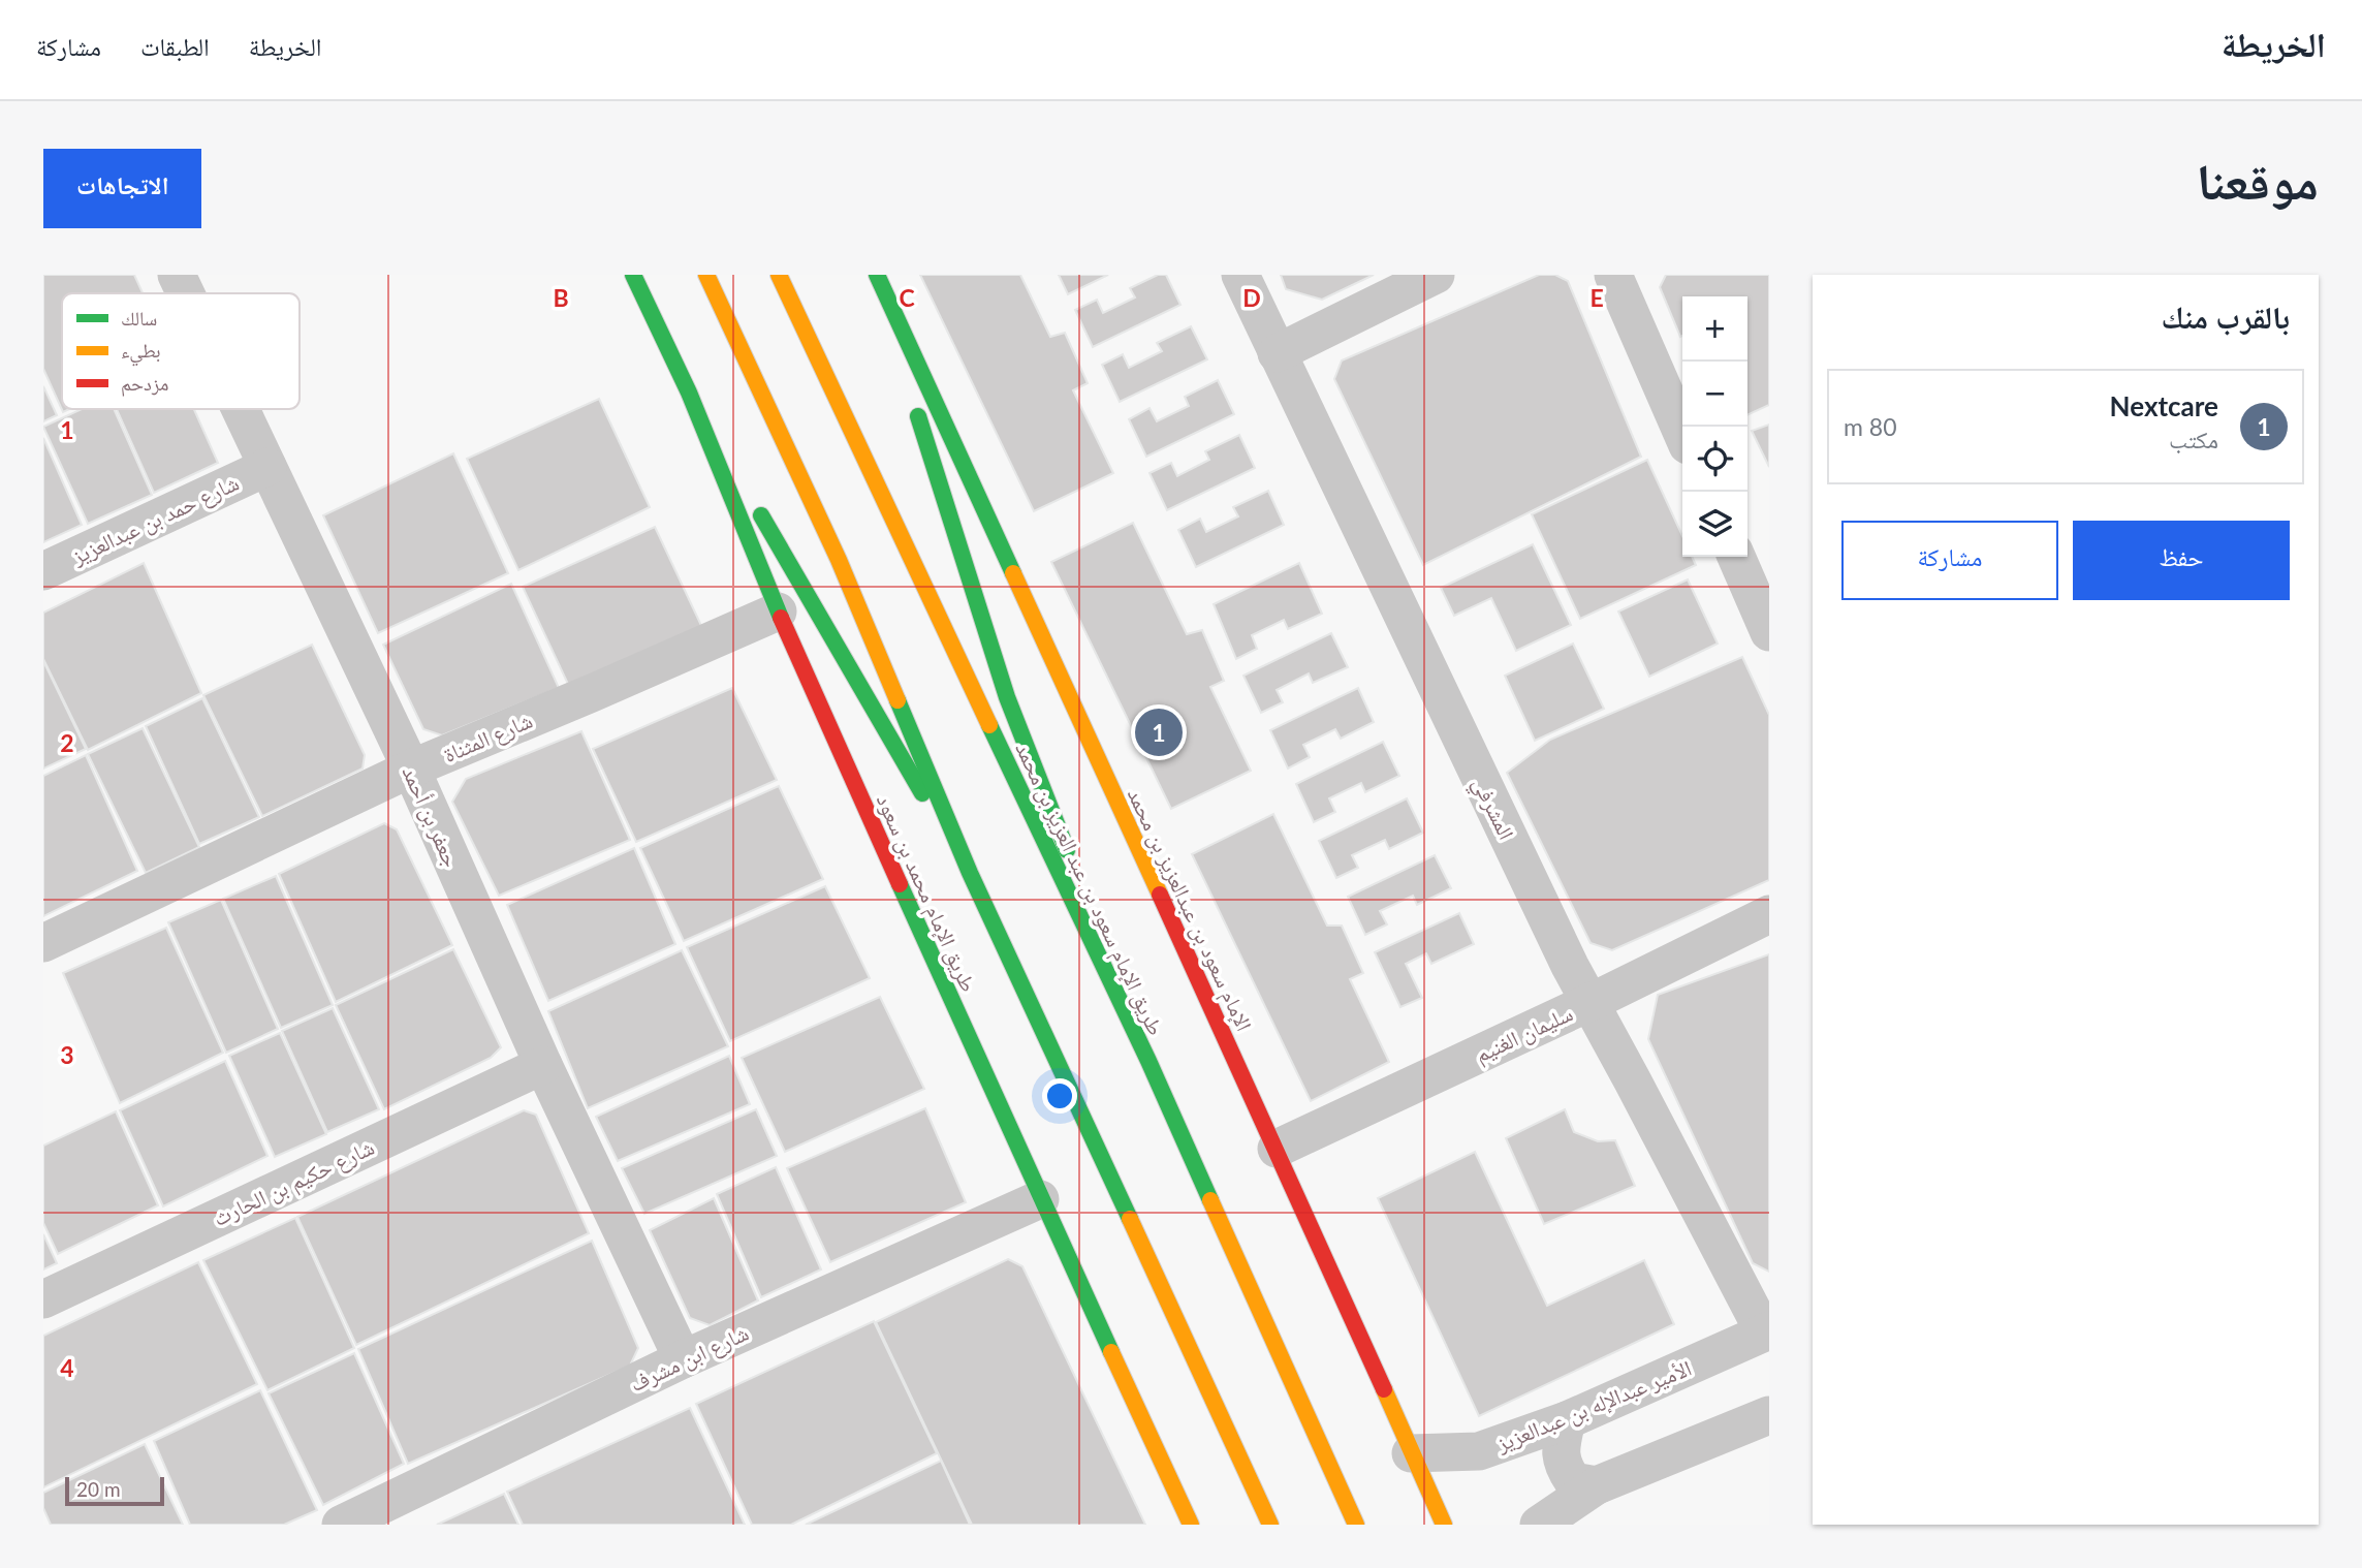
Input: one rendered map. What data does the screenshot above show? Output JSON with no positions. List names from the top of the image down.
{
  "streets": {
    "main road": ["طريق الإمام سعود بن عبد العزيز بن محمد", "طريق الإمام محمد بن سعود", "الإمام سعود بن عبدالعزيز بن محمد"],
    "street": [
      "شارع حمد بن عبدالعزيز",
      "شارع المثناة",
      "المشرفي",
      "جعفر بن أحمد",
      "سليمان الغنيم",
      "شارع حكيم بن الحارث",
      "شارع ابن مشرف",
      "الأمير عبدالإله بن عبدالعزيز"
    ]
  },
  "crossings": [
    ["شارع حمد بن عبدالعزيز", "جعفر بن أحمد"],
    ["شارع المثناة", "جعفر بن أحمد"],
    ["شارع المثناة", "طريق الإمام محمد بن سعود"],
    ["المشرفي", "سليمان الغنيم"],
    ["المشرفي", "الأمير عبدالإله بن عبدالعزيز"],
    ["جعفر بن أحمد", "شارع حكيم بن الحارث"],
    ["جعفر بن أحمد", "شارع ابن مشرف"],
    ["طريق الإمام محمد بن سعود", "شارع ابن مشرف"],
    ["الإمام سعود بن عبدالعزيز بن محمد", "سليمان الغنيم"],
    ["الإمام سعود بن عبدالعزيز بن محمد", "الأمير عبدالإله بن عبدالعزيز"]
  ],
  "legend": ["سالك", "بطيء", "مزدحم"],
  "scale_bar": "20 m",
  "page": {
    "header": "الخريطة",
    "nav": ["الخريطة", "الطبقات", "مشاركة"],
    "title": "موقعنا",
    "buttons": [
      "الاتجاهات",
      ["حفظ", "مشاركة"]
    ],
    "heading": "بالقرب منك",
    "map_buttons": ["+", "−"],
    "list": [
      {
        "mark": "1",
        "name": "Nextcare",
        "note": "مكتب",
        "value": "80 m"
      }
    ],
    "pins": "1",
    "scale": "20 m"
  },
  "grid": {
    "columns": [
      "B",
      "C",
      "D",
      "E"
    ],
    "rows": [
      "1",
      "2",
      "3",
      "4"
    ]
  }
}
